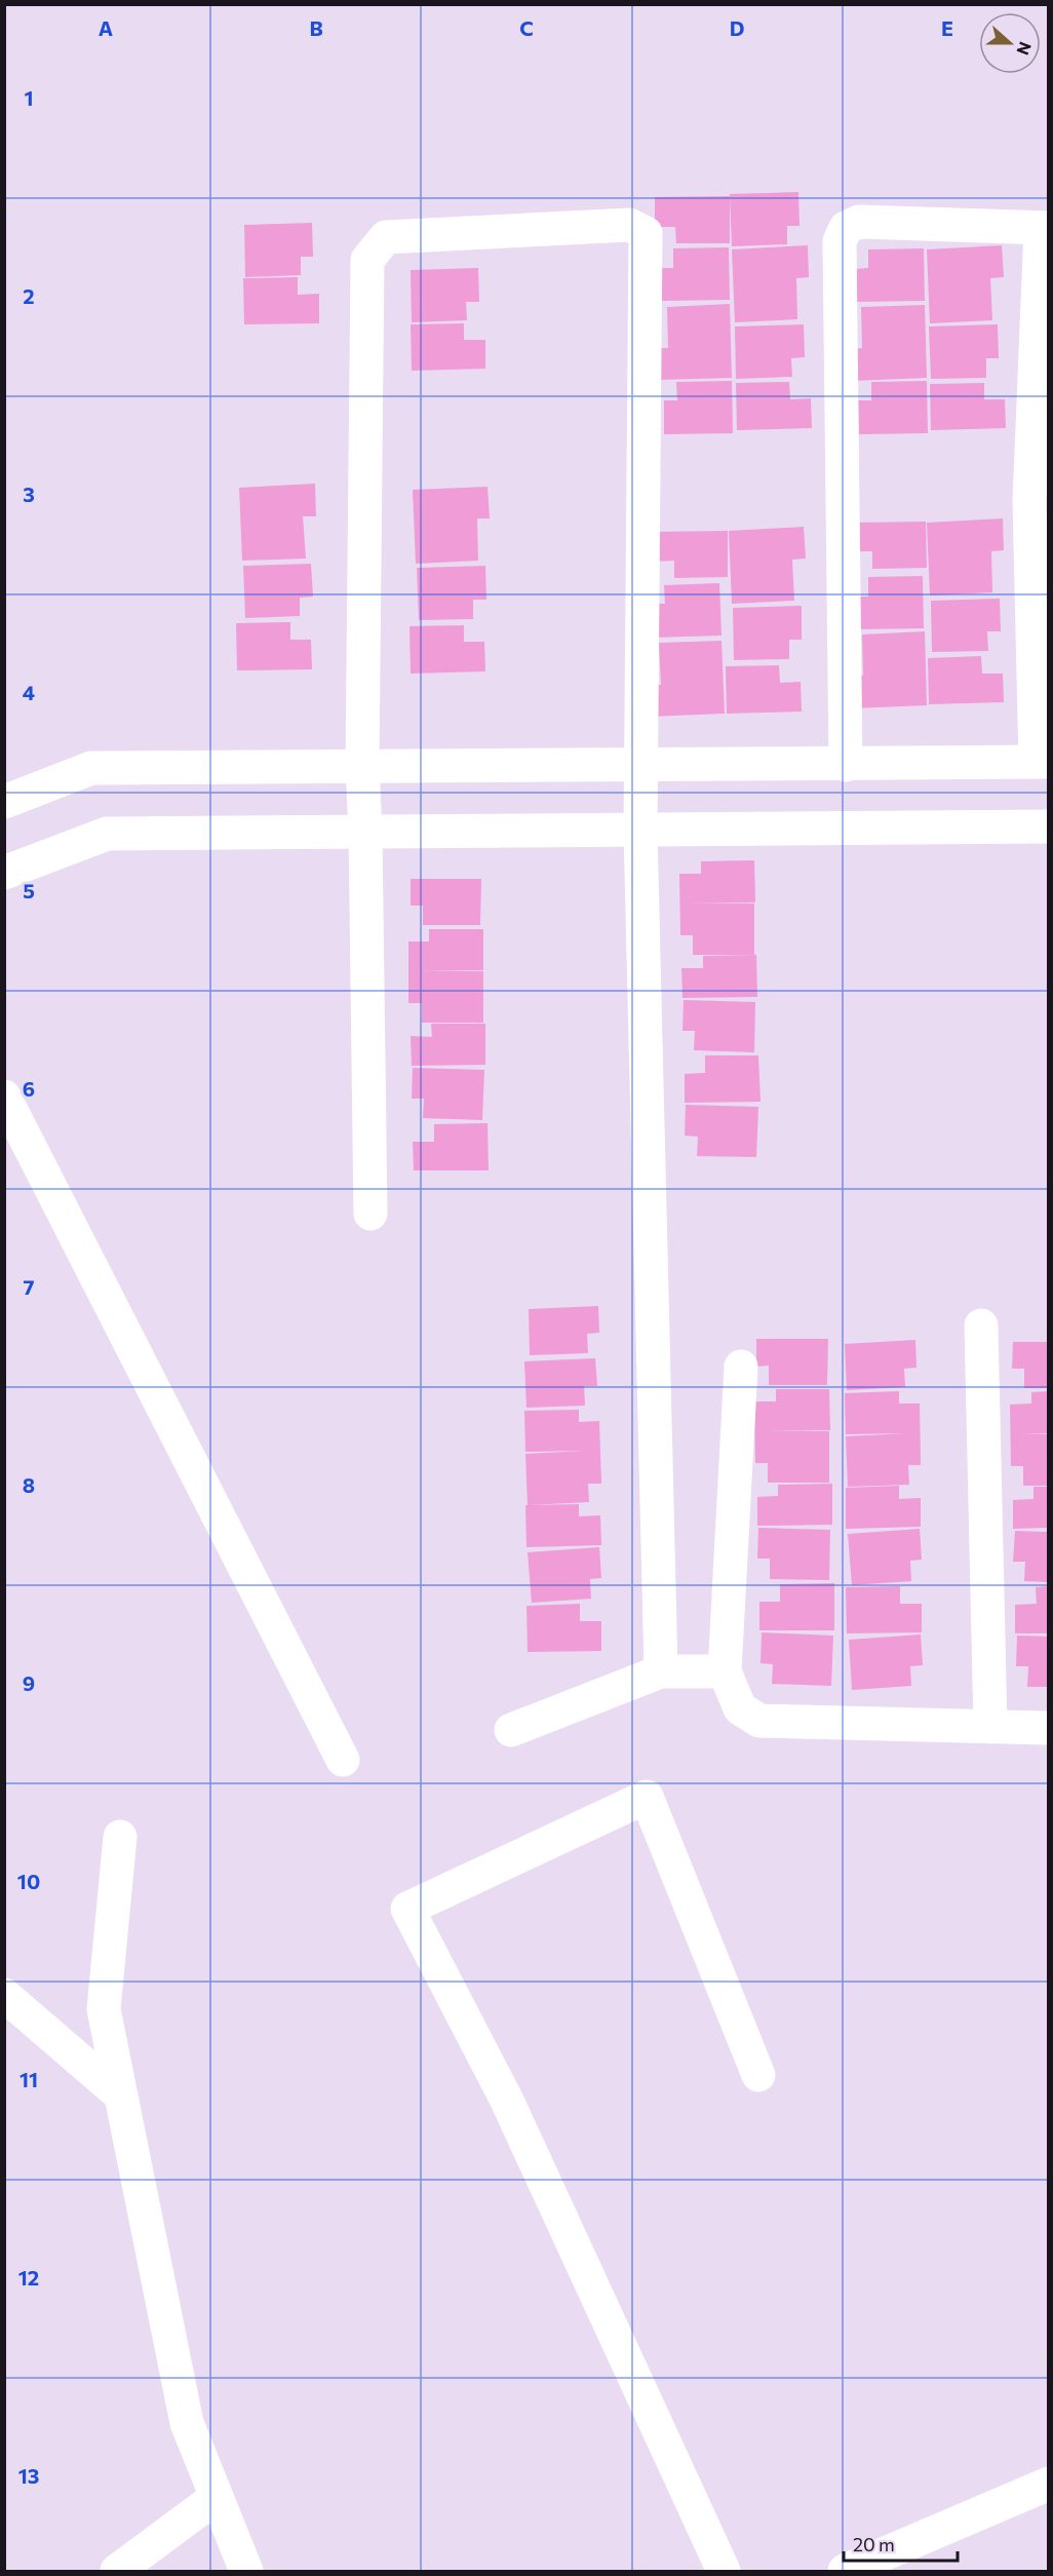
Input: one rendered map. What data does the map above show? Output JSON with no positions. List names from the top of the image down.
{
  "scale_bar": "20 m",
  "north": "right",
  "grid": {
    "columns": [
      "A",
      "B",
      "C",
      "D",
      "E"
    ],
    "rows": [
      "1",
      "2",
      "3",
      "4",
      "5",
      "6",
      "7",
      "8",
      "9",
      "10",
      "11",
      "12",
      "13"
    ]
  }
}
